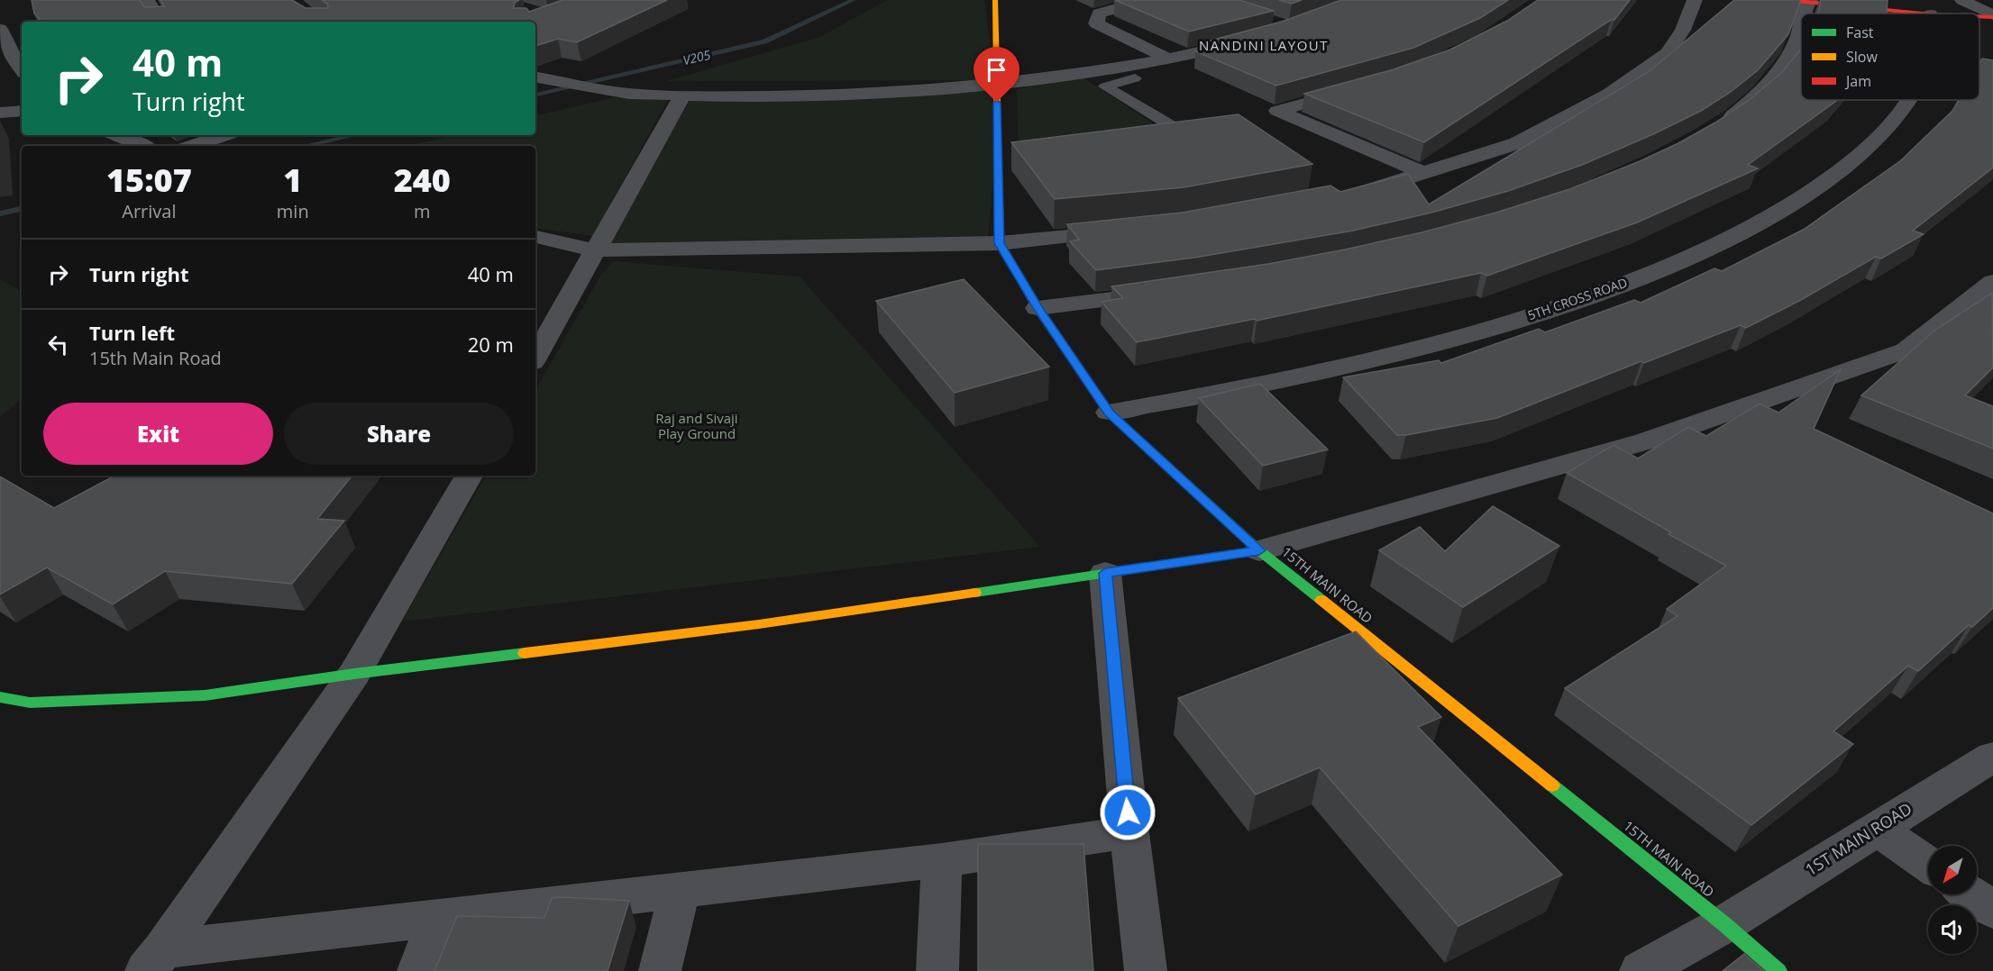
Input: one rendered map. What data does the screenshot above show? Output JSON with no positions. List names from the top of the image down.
{
  "streets": {
    "street": ["5TH CROSS ROAD", "15TH MAIN ROAD", "1ST MAIN ROAD"]
  },
  "crossings": [
    ["5TH CROSS ROAD", "15TH MAIN ROAD"],
    ["15TH MAIN ROAD", "1ST MAIN ROAD"]
  ],
  "districts": ["NANDINI LAYOUT"],
  "water": ["V205"],
  "parks": ["Raj and Sivaji Play Ground"],
  "legend": ["Fast", "Slow", "Jam"],
  "north": "bottom left",
  "page": {
    "turn": ["40 m", "Turn right"],
    "eta": [
      "15:07",
      "Arrival",
      "1",
      "min",
      "240",
      "m"
    ],
    "list": [
      {
        "name": "Turn right",
        "value": "40 m"
      },
      {
        "name": "Turn left",
        "note": "15th Main Road",
        "value": "20 m"
      }
    ],
    "buttons": ["Exit", "Share"]
  }
}
